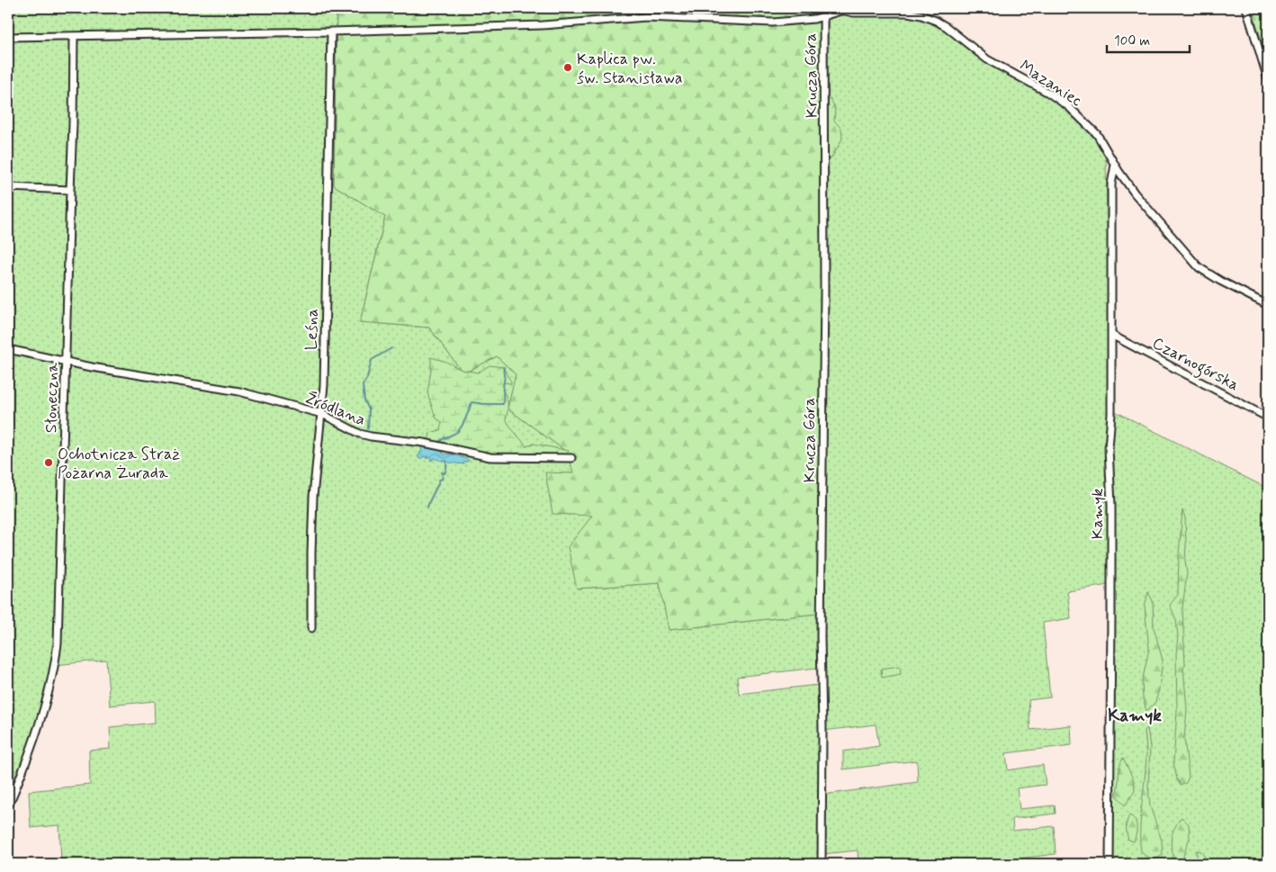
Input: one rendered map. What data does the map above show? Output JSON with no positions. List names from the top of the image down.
{
  "streets": {
    "street": [
      "Krucza Góra",
      "Mazaniec",
      "Leśna",
      "Czarnogórska",
      "Słoneczna",
      "Źródlana",
      "Kamyk"
    ]
  },
  "crossings": [
    ["Mazaniec", "Kamyk"],
    ["Leśna", "Źródlana"],
    ["Czarnogórska", "Kamyk"],
    ["Słoneczna", "Źródlana"]
  ],
  "districts": ["Kamyk"],
  "places": ["Kaplica pw. św. Stanisława", "Ochotnicza Straż Pożarna Żurada"],
  "scale_bar": "100 m"
}
